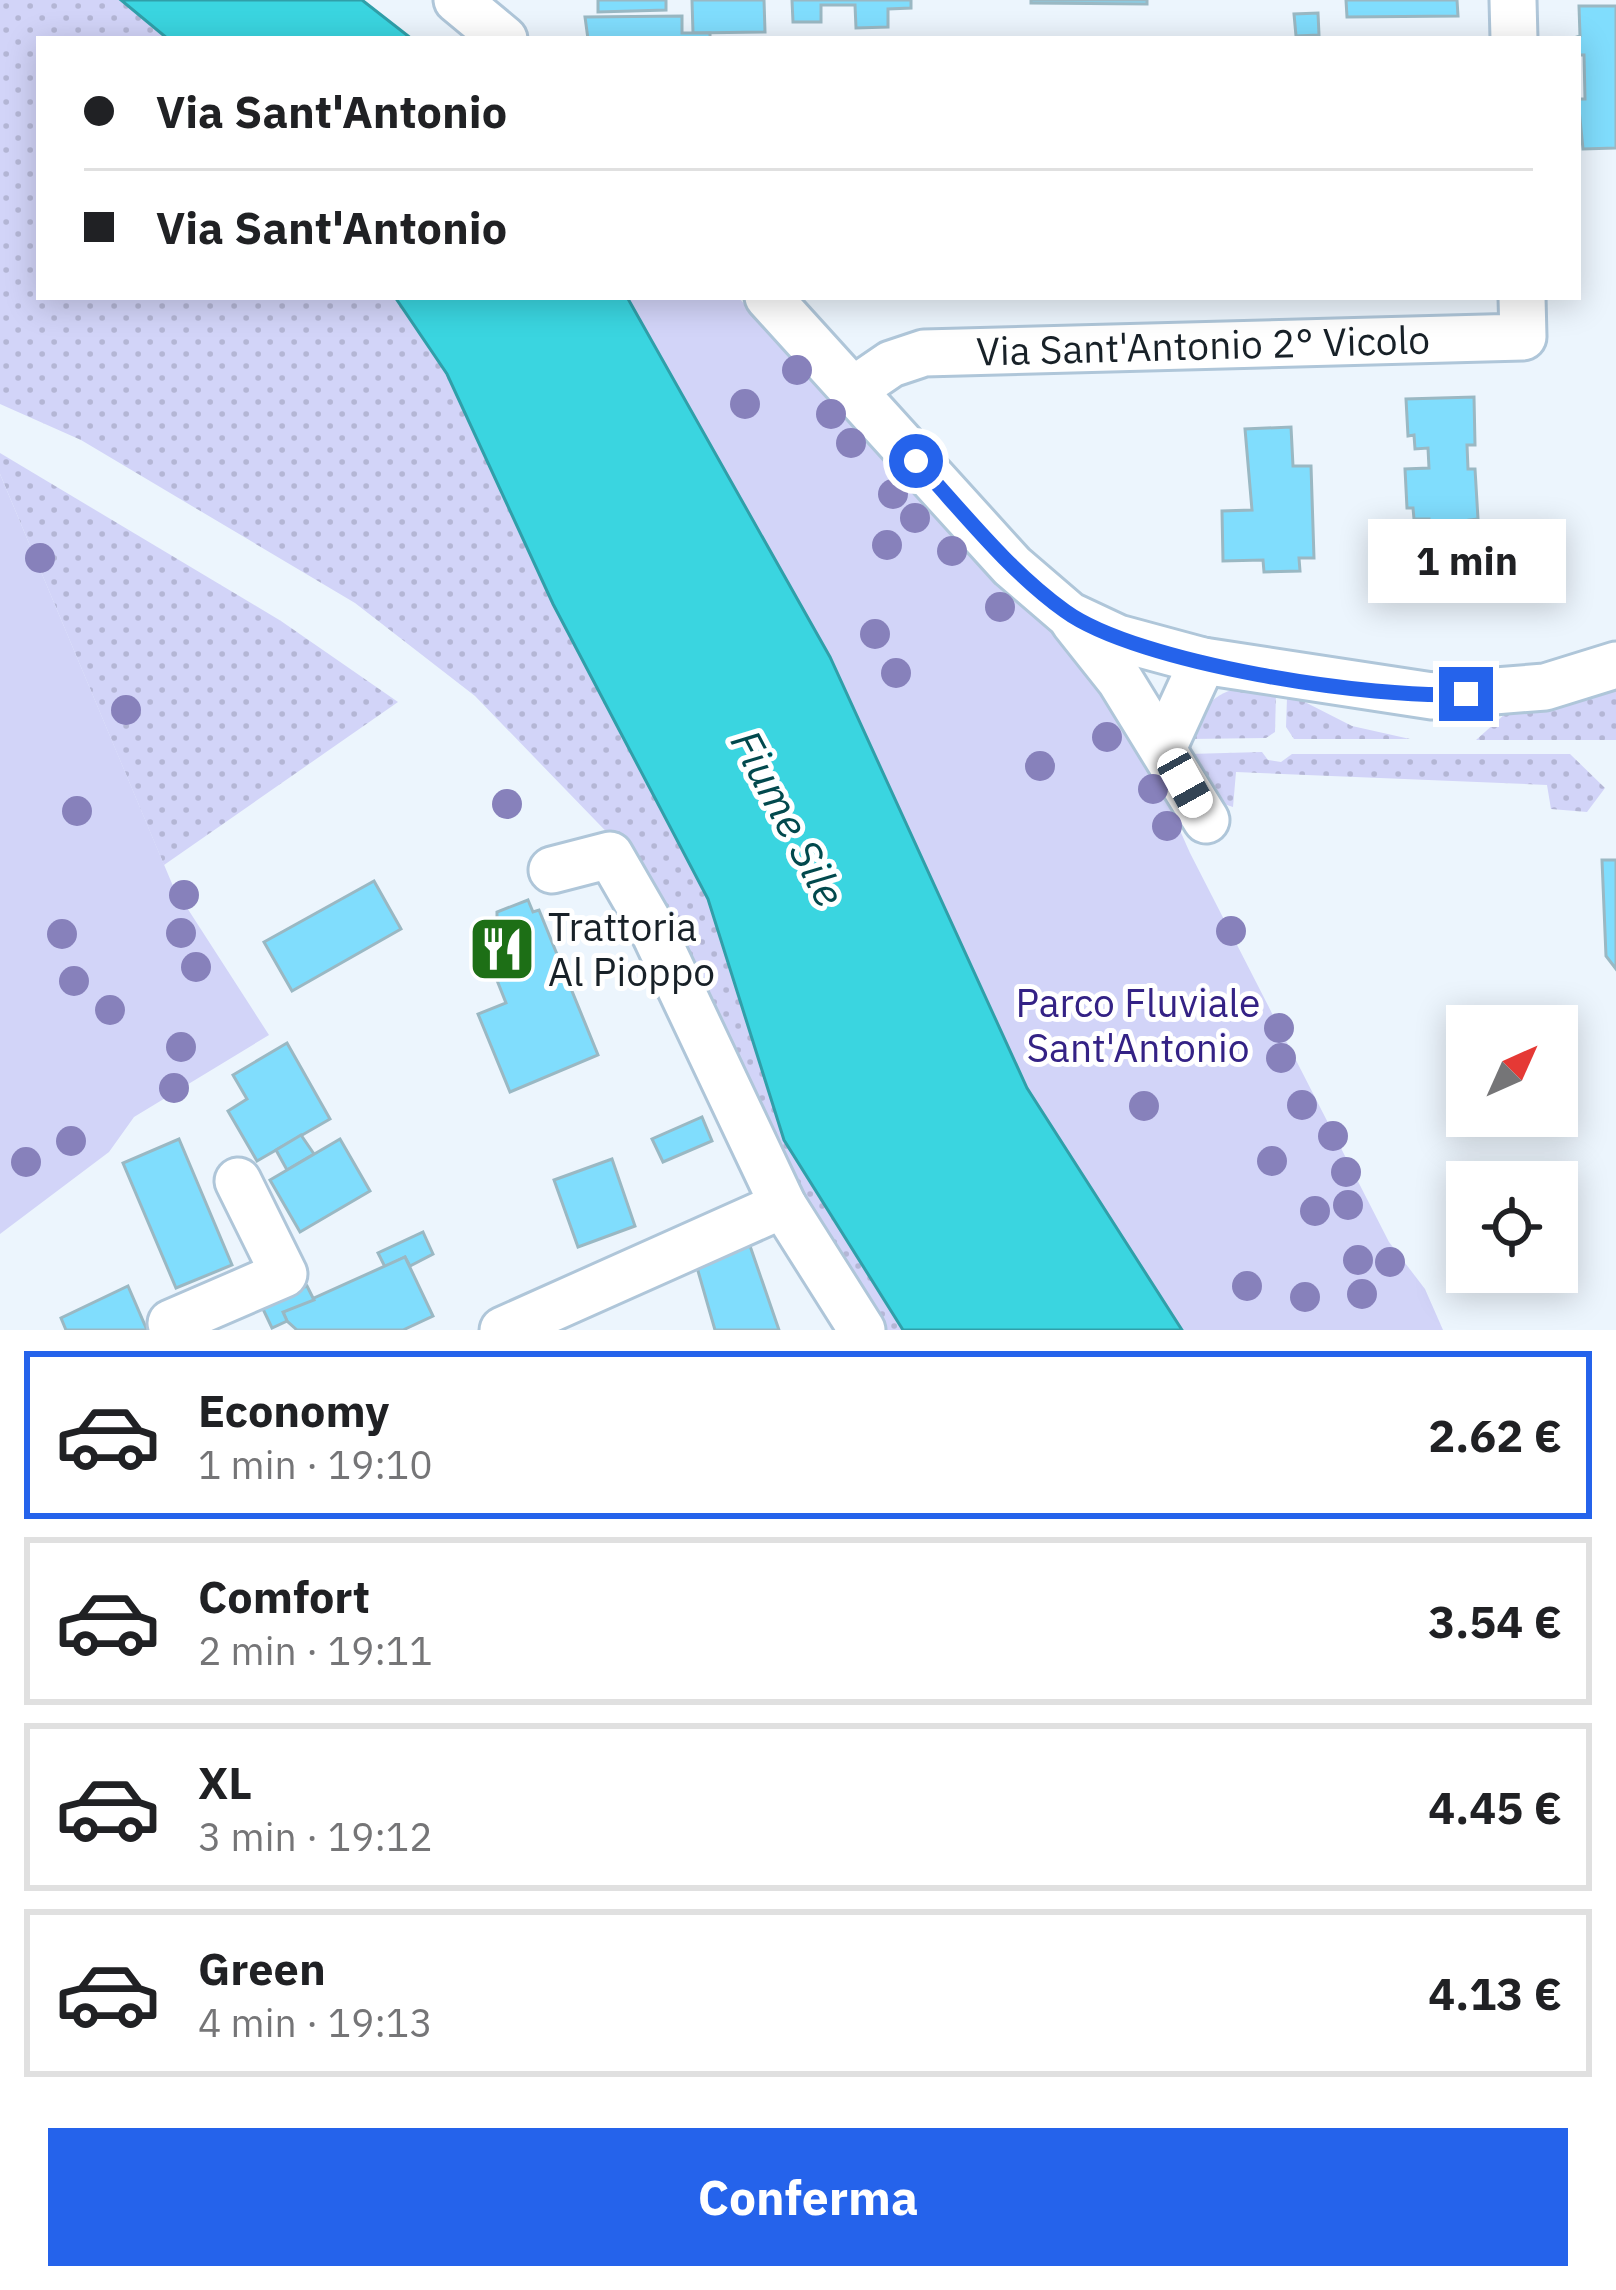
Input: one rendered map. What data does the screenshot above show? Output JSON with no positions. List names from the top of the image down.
{
  "streets": {
    "street": ["Via Sant'Antonio 2° Vicolo"]
  },
  "water": ["Fiume Sile"],
  "parks": ["Parco Fluviale Sant'Antonio"],
  "places": {
    "restaurant": ["Trattoria Al Pioppo"]
  },
  "north": "top right",
  "page": {
    "banner": ["Via Sant'Antonio", "Via Sant'Antonio"],
    "bubble": "1 min",
    "list": [
      {
        "name": "Economy",
        "note": "1 min · 19:10",
        "value": "2.62 €"
      },
      {
        "name": "Comfort",
        "note": "2 min · 19:11",
        "value": "3.54 €"
      },
      {
        "name": "XL",
        "note": "3 min · 19:12",
        "value": "4.45 €"
      },
      {
        "name": "Green",
        "note": "4 min · 19:13",
        "value": "4.13 €"
      }
    ],
    "buttons": "Conferma"
  }
}
